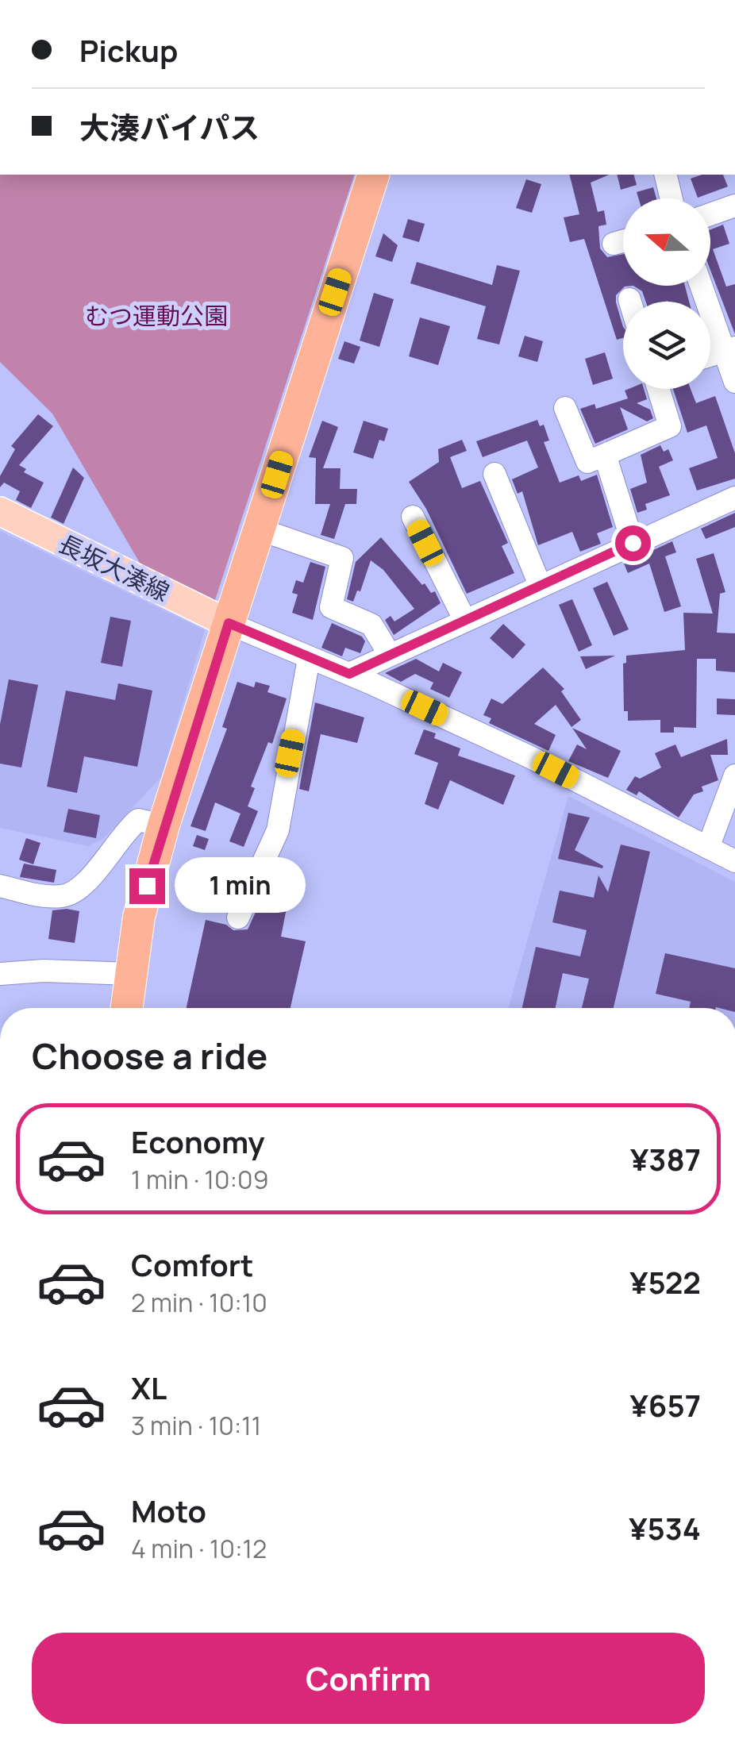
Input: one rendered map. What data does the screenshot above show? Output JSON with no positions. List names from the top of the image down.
{
  "streets": {
    "main road": ["長坂大湊線"]
  },
  "parks": ["むつ運動公園"],
  "north": "left",
  "page": {
    "banner": ["Pickup", "大湊バイパス"],
    "bubble": "1 min",
    "heading": "Choose a ride",
    "list": [
      {
        "name": "Economy",
        "note": "1 min · 10:09",
        "value": "¥387"
      },
      {
        "name": "Comfort",
        "note": "2 min · 10:10",
        "value": "¥522"
      },
      {
        "name": "XL",
        "note": "3 min · 10:11",
        "value": "¥657"
      },
      {
        "name": "Moto",
        "note": "4 min · 10:12",
        "value": "¥534"
      }
    ],
    "buttons": "Confirm"
  }
}
